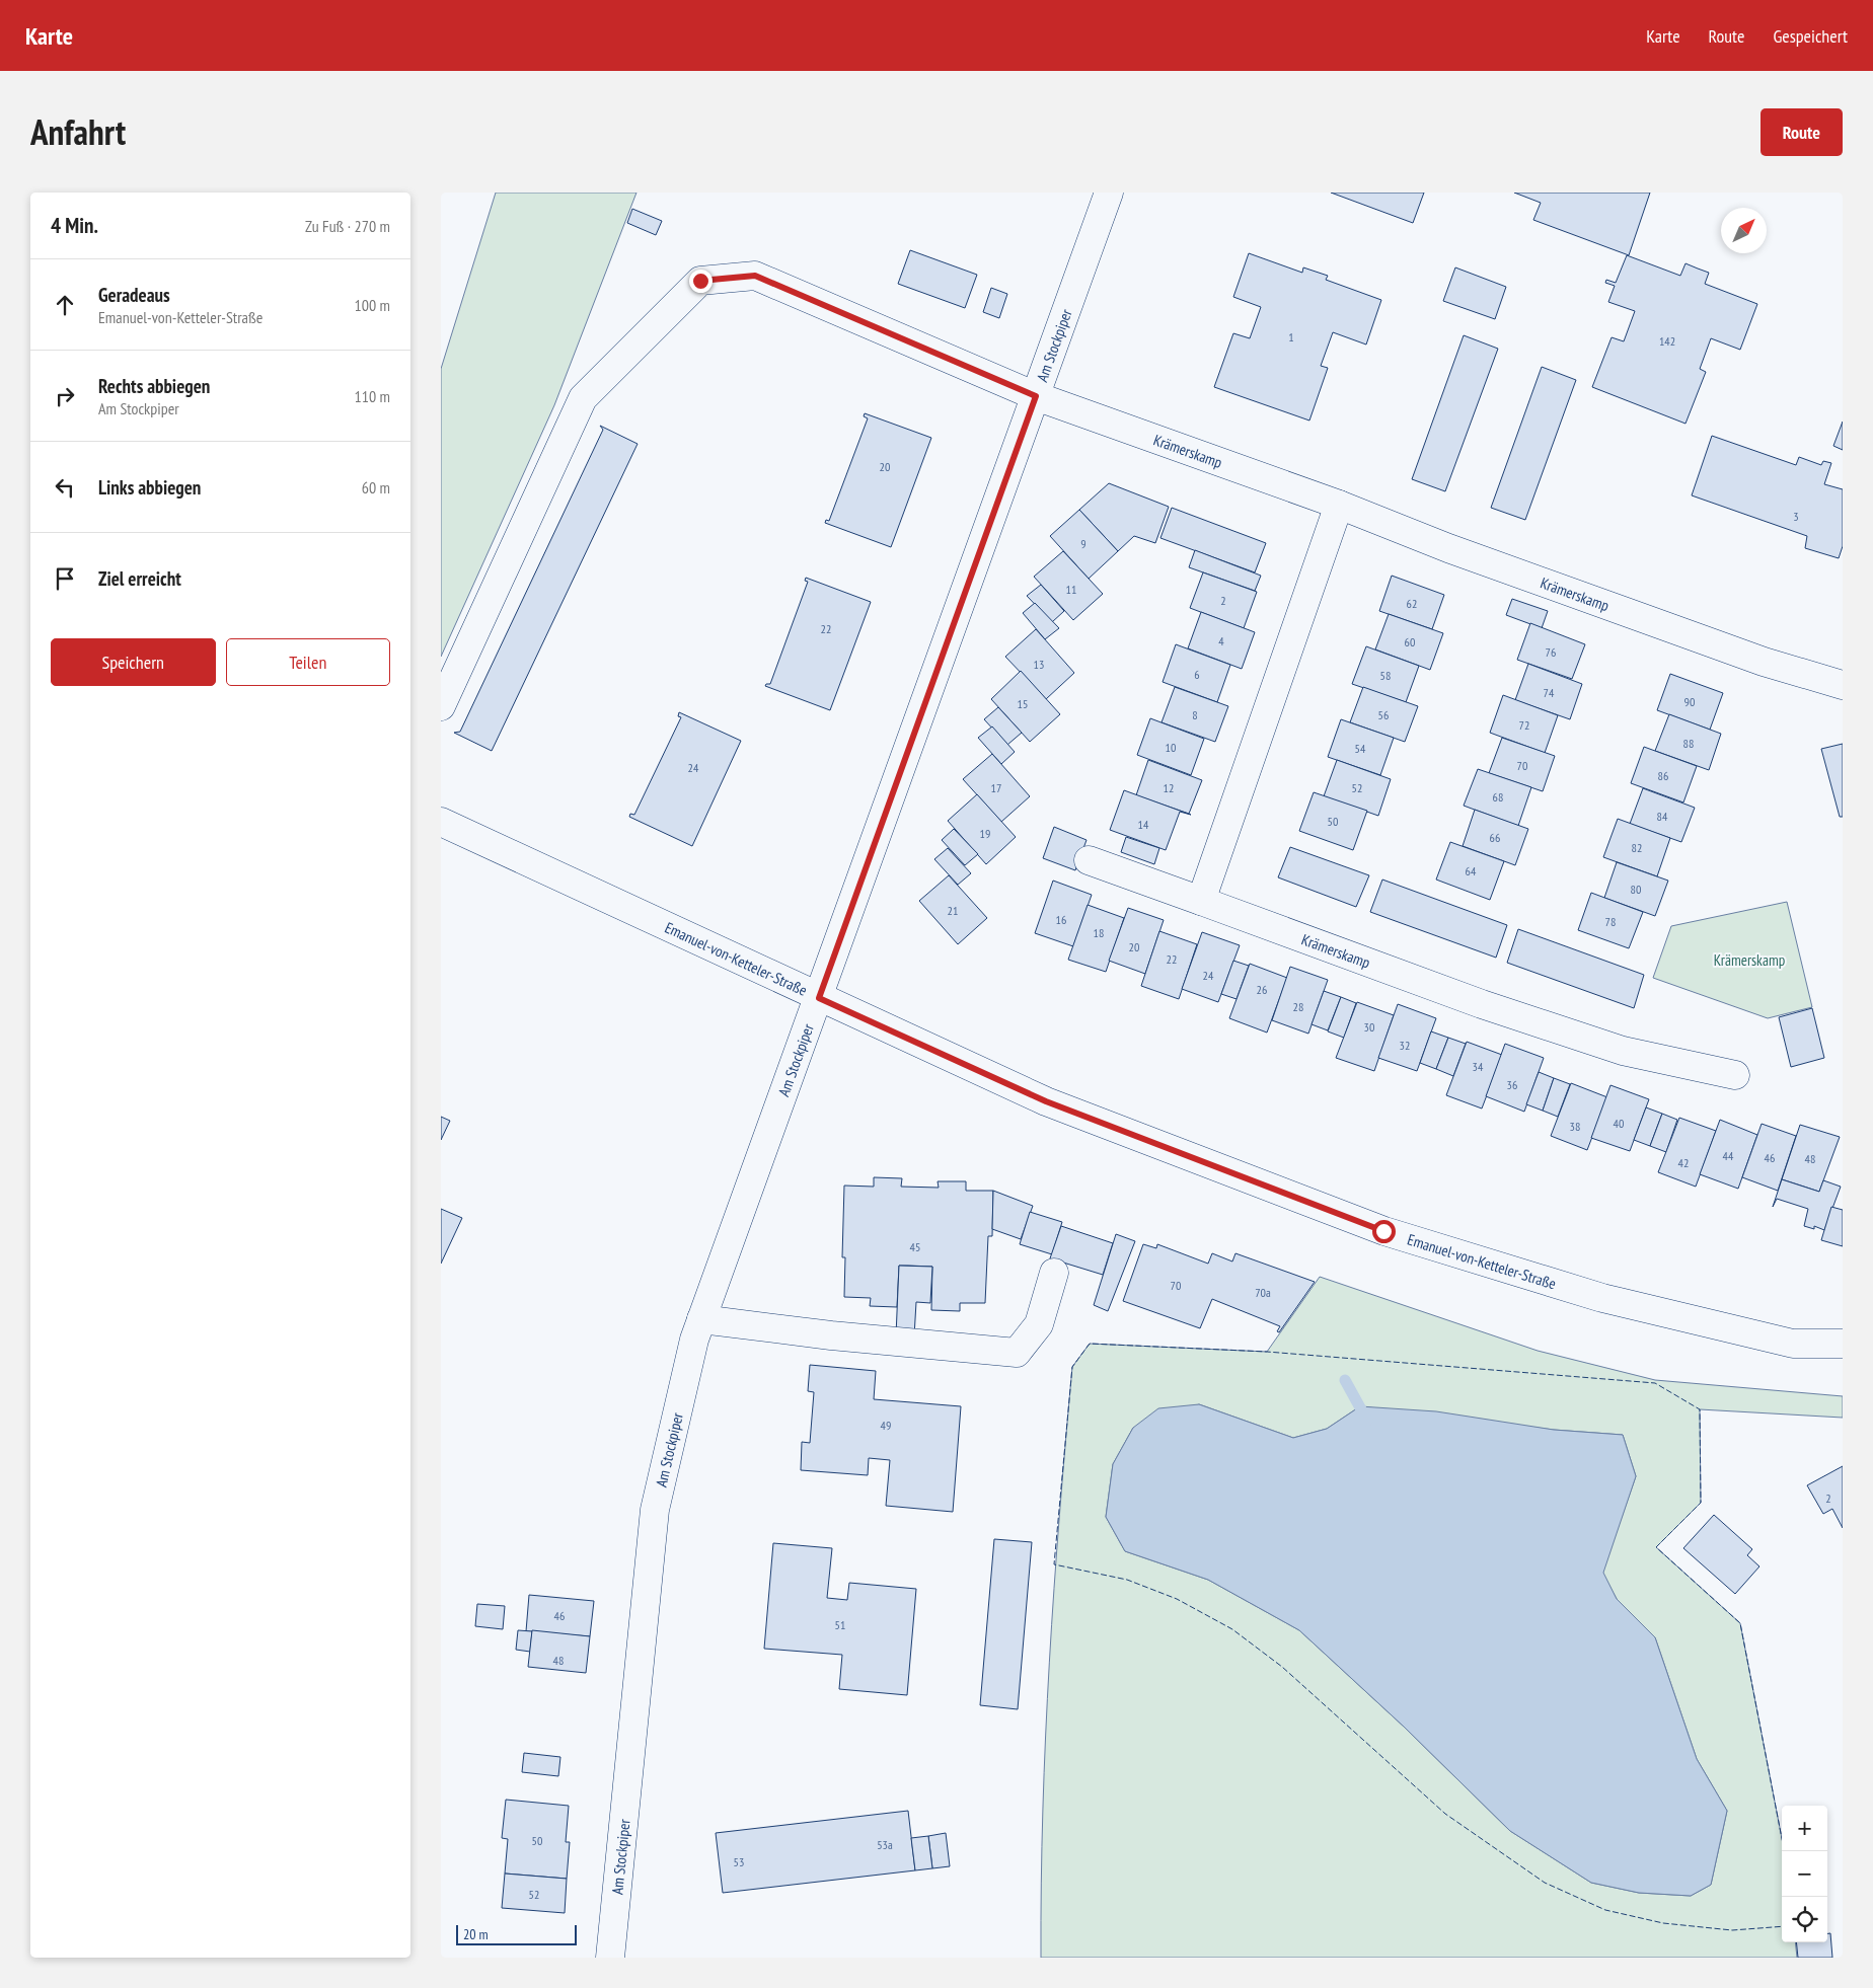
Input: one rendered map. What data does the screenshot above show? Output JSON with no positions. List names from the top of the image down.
{
  "streets": {
    "street": ["Am Stockpiper", "Krämerskamp", "Emanuel-von-Ketteler-Straße"]
  },
  "crossings": [
    ["Am Stockpiper", "Krämerskamp"],
    ["Am Stockpiper", "Emanuel-von-Ketteler-Straße"]
  ],
  "parks": ["Krämerskamp"],
  "house_numbers": [
    "1",
    "142",
    "20",
    "3",
    "9",
    "11",
    "2",
    "62",
    "22",
    "4",
    "60",
    "76",
    "13",
    "6",
    "58",
    "74",
    "90",
    "15",
    "8",
    "56",
    "72",
    "88",
    "10",
    "54",
    "70",
    "24",
    "86",
    "17",
    "12",
    "52",
    "68",
    "84",
    "50",
    "14",
    "19",
    "66",
    "82",
    "64",
    "80",
    "21",
    "16",
    "78",
    "18",
    "20",
    "22",
    "24",
    "26",
    "28",
    "30",
    "32",
    "34",
    "36",
    "40",
    "38",
    "44",
    "46",
    "48",
    "42",
    "45",
    "70",
    "70a",
    "49",
    "2",
    "46",
    "51",
    "48",
    "50",
    "53a",
    "53",
    "52"
  ],
  "scale_bar": "20 m",
  "north": "top right",
  "page": {
    "header": "Karte",
    "nav": ["Karte", "Route", "Gespeichert"],
    "title": "Anfahrt",
    "buttons": [
      "Route",
      ["Speichern", "Teilen"]
    ],
    "heading": ["4 Min.", "Zu Fuß · 270 m"],
    "list": [
      ["Geradeaus", "Emanuel-von-Ketteler-Straße", "100 m"],
      ["Rechts abbiegen", "Am Stockpiper", "110 m"],
      ["Links abbiegen", "60 m"],
      "Ziel erreicht"
    ],
    "map_buttons": ["+", "−"],
    "scale": "20 m"
  }
}
